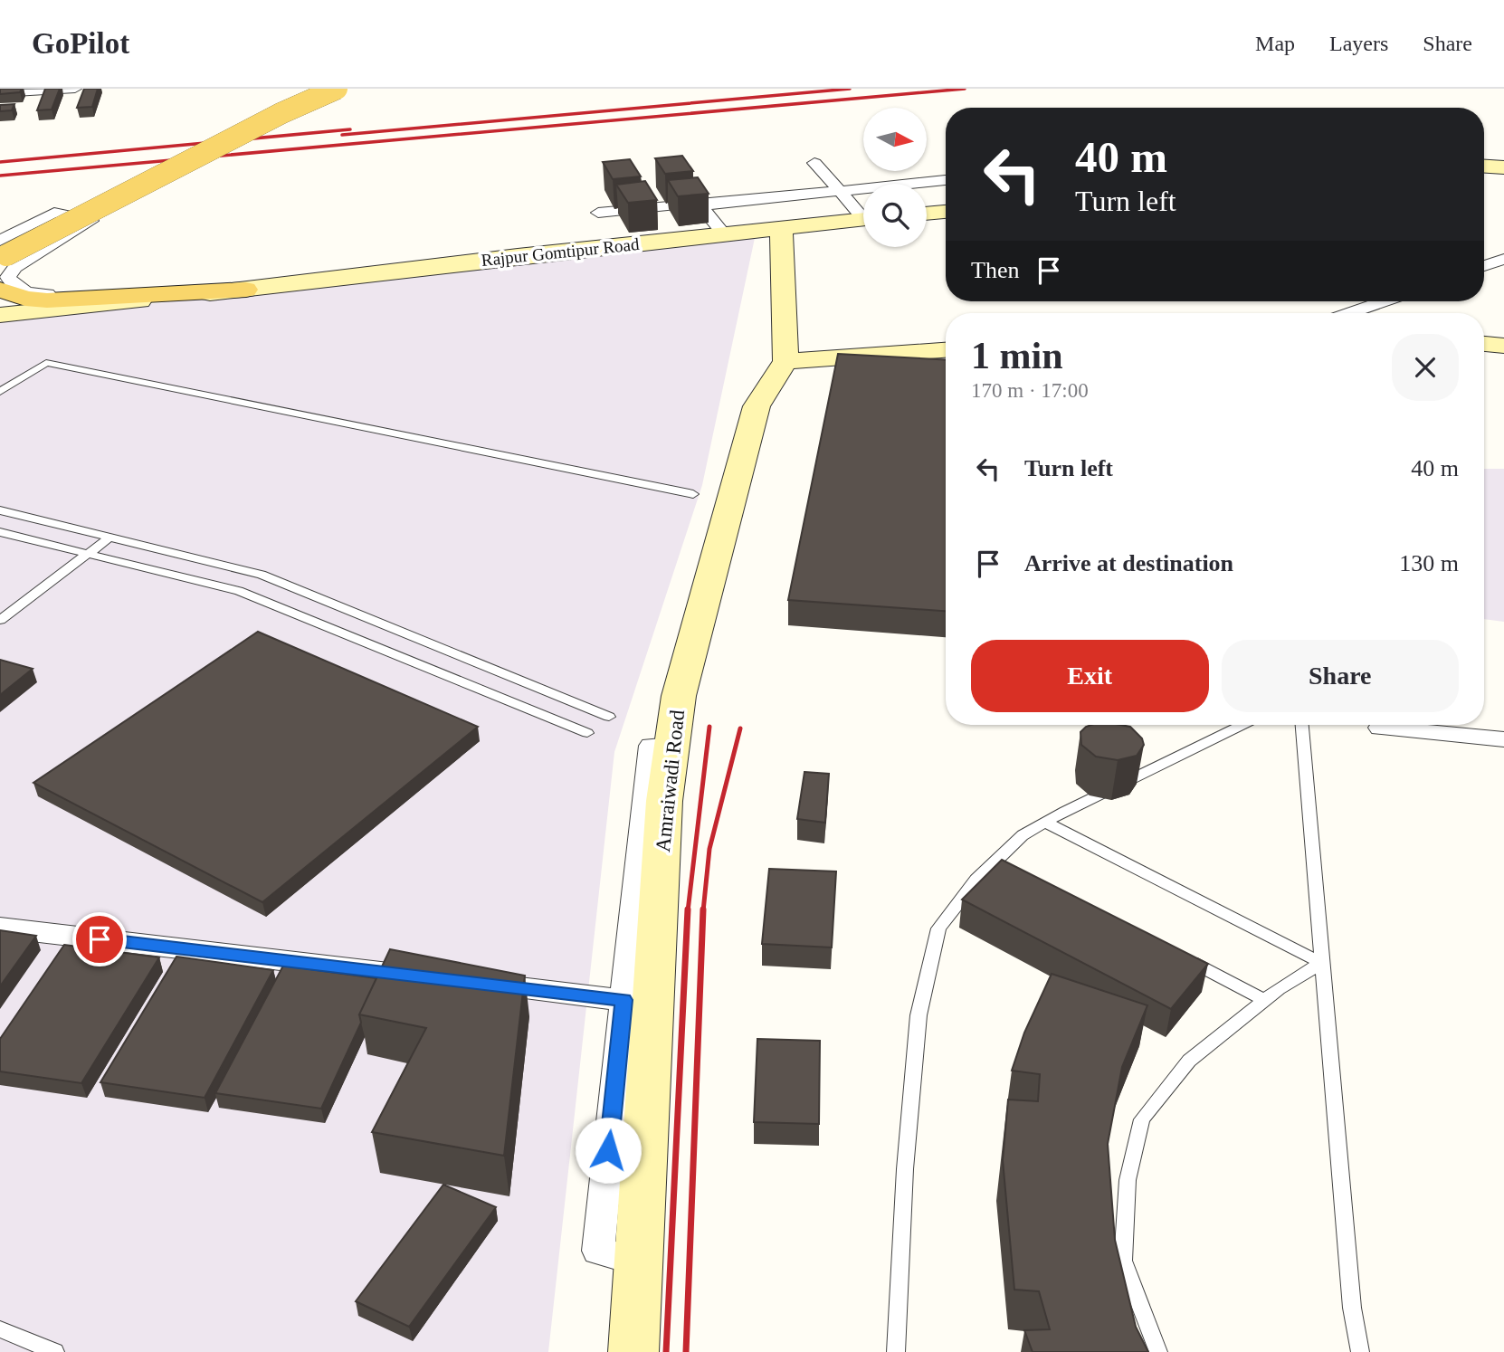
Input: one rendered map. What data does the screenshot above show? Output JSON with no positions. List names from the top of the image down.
{
  "streets": {
    "main road": ["Rajpur Gomtipur Road", "Amraiwadi Road"]
  },
  "north": "right",
  "page": {
    "header": "GoPilot",
    "nav": ["Map", "Layers", "Share"],
    "turn": ["40 m", "Turn left"],
    "then": "Then",
    "heading": ["1 min", "170 m · 17:00"],
    "list": [
      {
        "name": "Turn left",
        "value": "40 m"
      },
      {
        "name": "Arrive at destination",
        "value": "130 m"
      }
    ],
    "buttons": ["Exit", "Share"]
  }
}
